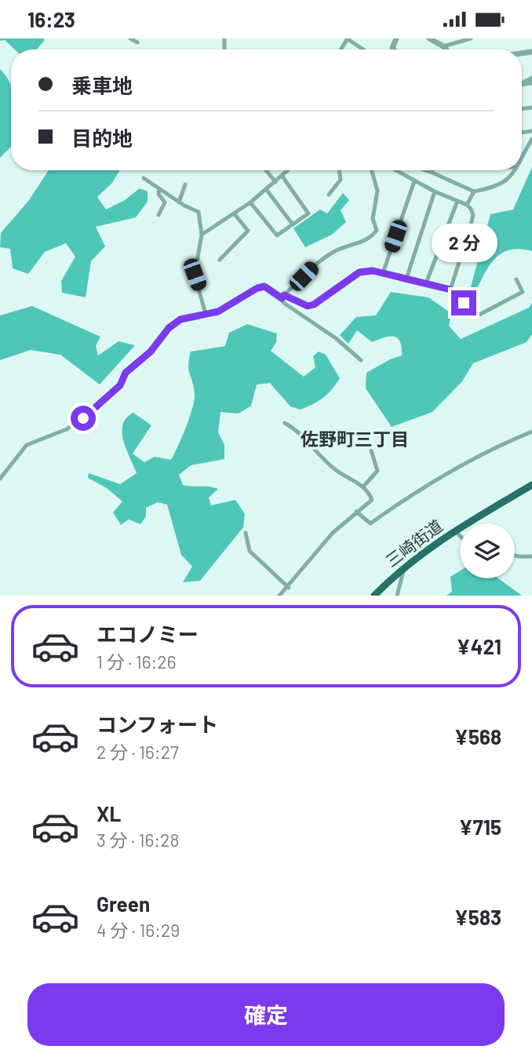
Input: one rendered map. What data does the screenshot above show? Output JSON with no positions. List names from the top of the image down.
{
  "streets": {
    "main road": ["三崎街道"]
  },
  "districts": ["佐野町三丁目"],
  "page": {
    "status": "16:23",
    "banner": ["乗車地", "目的地"],
    "bubble": "2 分",
    "list": [
      {
        "name": "エコノミー",
        "note": "1 分 · 16:26",
        "value": "¥421"
      },
      {
        "name": "コンフォート",
        "note": "2 分 · 16:27",
        "value": "¥568"
      },
      {
        "name": "XL",
        "note": "3 分 · 16:28",
        "value": "¥715"
      },
      {
        "name": "Green",
        "note": "4 分 · 16:29",
        "value": "¥583"
      }
    ],
    "buttons": "確定"
  }
}
